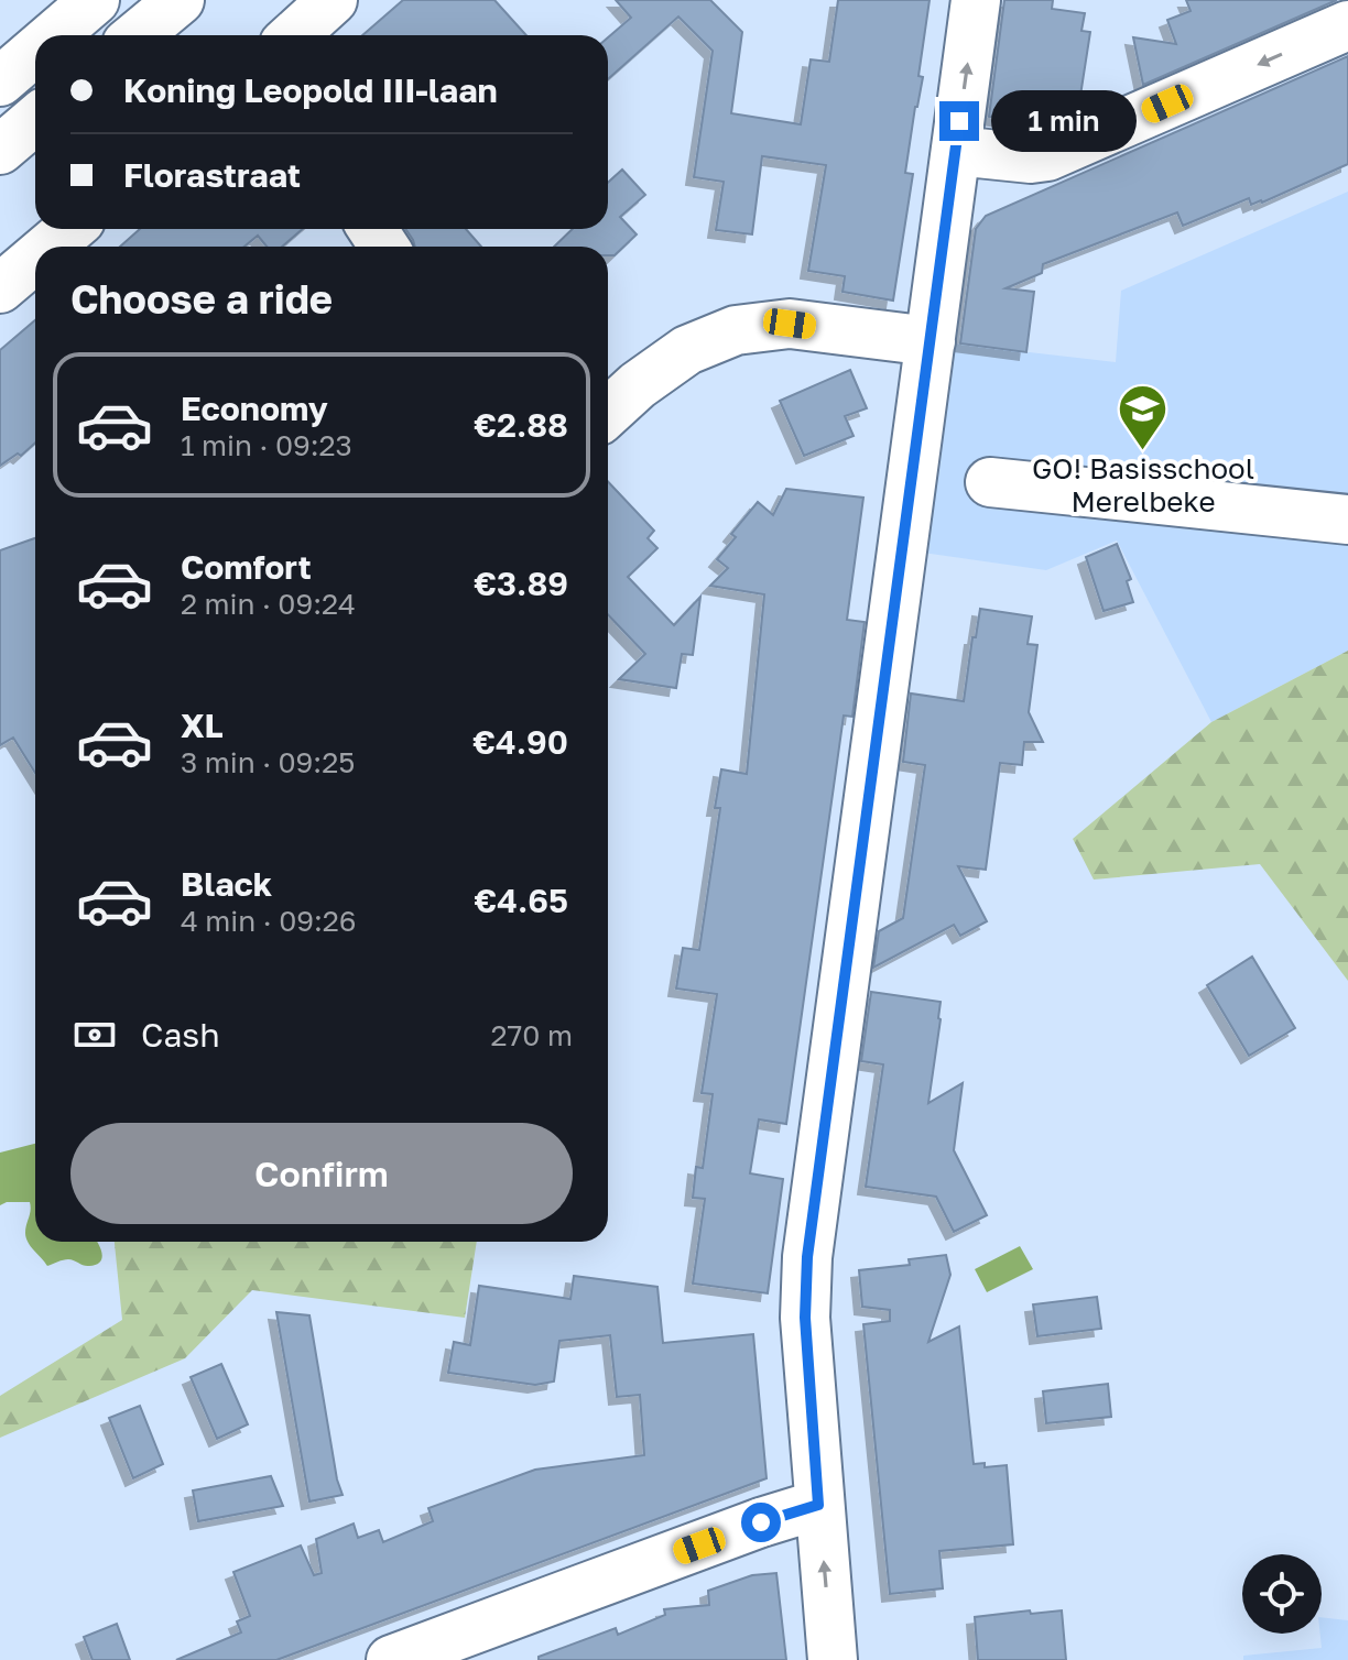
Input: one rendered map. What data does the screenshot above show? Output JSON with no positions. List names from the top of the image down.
{
  "places": {
    "school or university": ["GO! Basisschool Merelbeke"]
  },
  "page": {
    "banner": ["Koning Leopold III-laan", "Florastraat"],
    "bubble": "1 min",
    "heading": "Choose a ride",
    "list": [
      {
        "name": "Economy",
        "note": "1 min · 09:23",
        "value": "€2.88"
      },
      {
        "name": "Comfort",
        "note": "2 min · 09:24",
        "value": "€3.89"
      },
      {
        "name": "XL",
        "note": "3 min · 09:25",
        "value": "€4.90"
      },
      {
        "name": "Black",
        "note": "4 min · 09:26",
        "value": "€4.65"
      }
    ],
    "pay": ["Cash", "270 m"],
    "buttons": "Confirm"
  }
}
